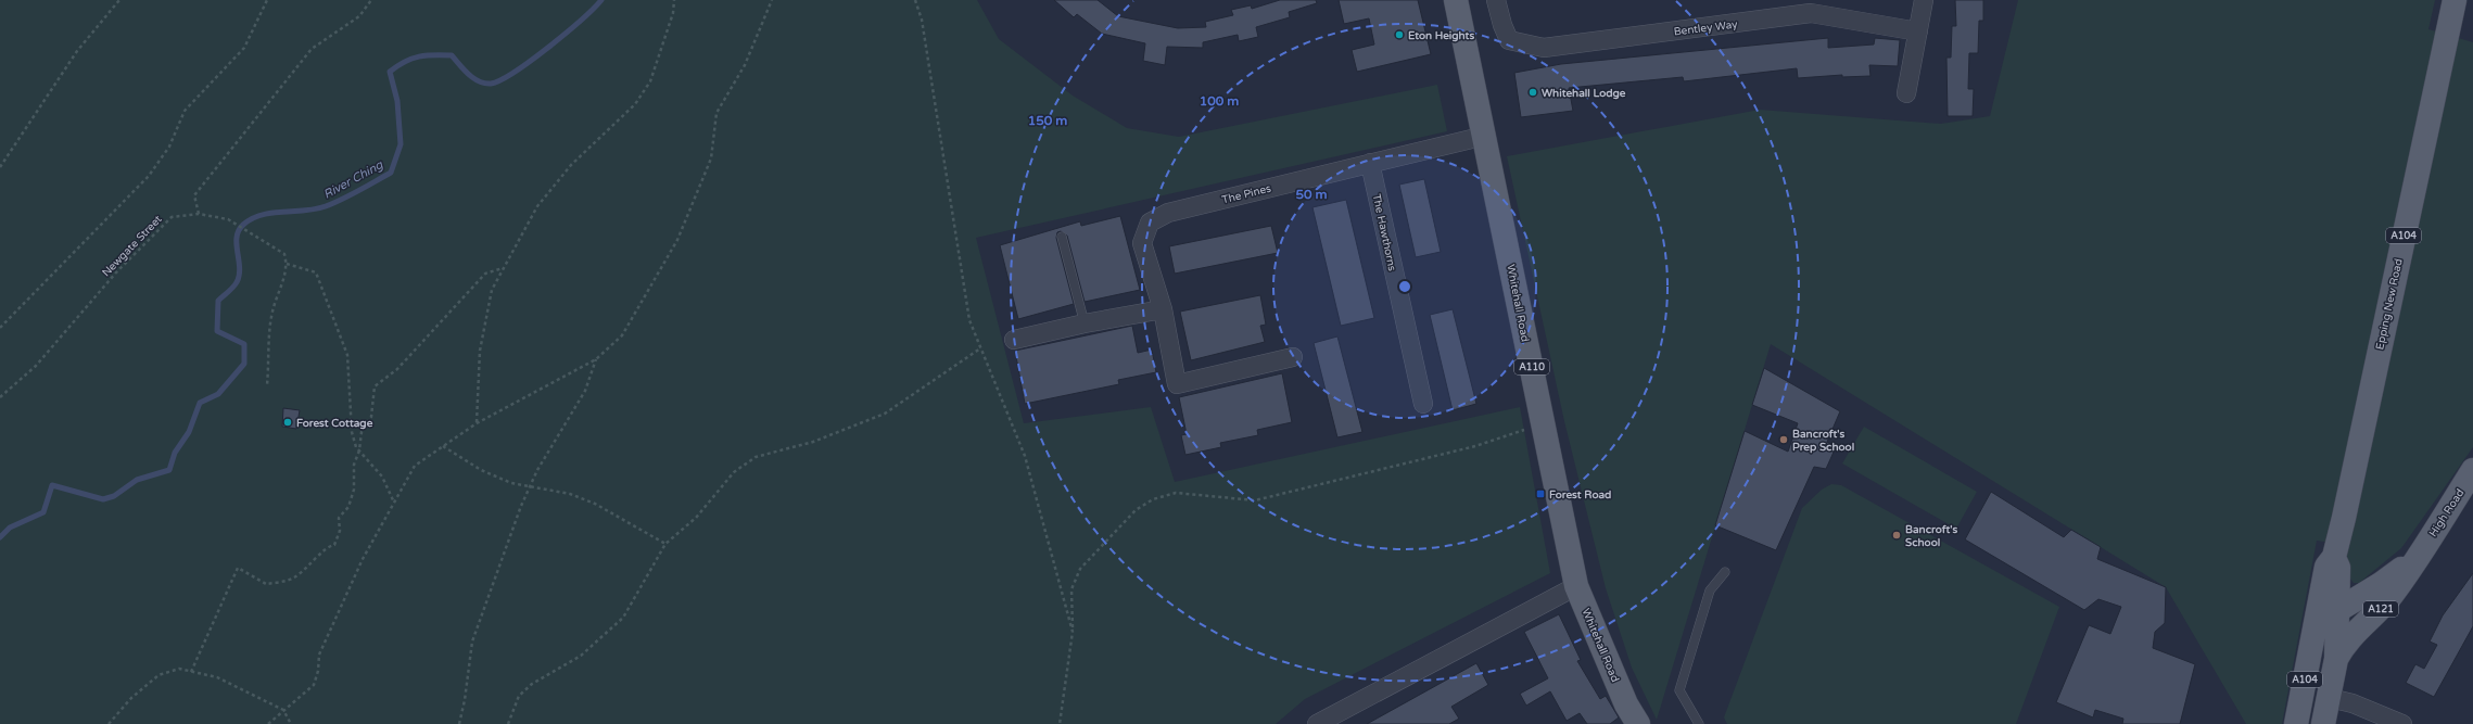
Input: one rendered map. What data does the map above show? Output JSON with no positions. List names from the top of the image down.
{
  "streets": {
    "main road": [
      "A104",
      "Whitehall Road",
      "Epping New Road",
      "A110",
      "High Road",
      "A121"
    ],
    "street": ["Bentley Way", "The Pines", "The Hawthorns"],
    "path": ["Newgate Street"]
  },
  "crossings": [
    ["The Pines", "The Hawthorns"],
    ["The Pines", "Whitehall Road"],
    ["A104", "Epping New Road"],
    ["A104", "High Road"],
    ["Epping New Road", "High Road"]
  ],
  "water": ["River Ching"],
  "places": {
    "other": [
      "Eton Heights",
      "Whitehall Lodge",
      "Forest Cottage",
      "Bancroft's Prep School",
      "Bancroft's School"
    ],
    "transit": ["Forest Road"]
  },
  "rings": ["100 m", "150 m", "50 m"]
}
